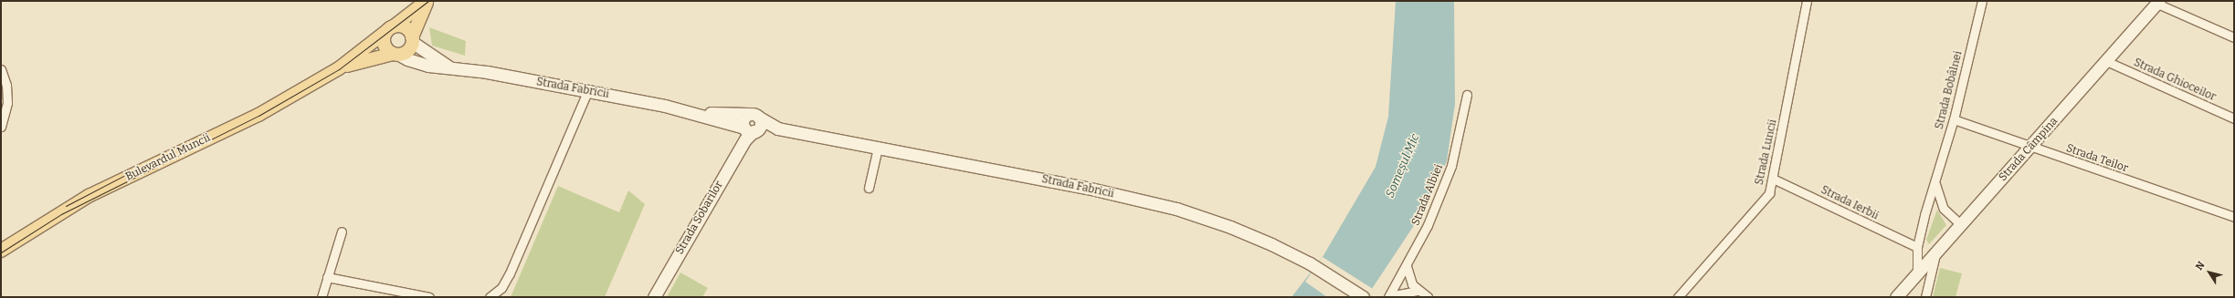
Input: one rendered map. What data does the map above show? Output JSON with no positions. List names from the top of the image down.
{
  "streets": {
    "main road": [
      "Strada Fabricii",
      "Strada Câmpina",
      "Bulevardul Muncii",
      "Strada Sobarilor"
    ],
    "street": [
      "Strada Ghioceilor",
      "Strada Bobâlnei",
      "Strada Luncii",
      "Strada Teilor",
      "Strada Albiei",
      "Strada Ierbii"
    ]
  },
  "crossings": [
    ["Strada Ghioceilor", "Strada Câmpina"],
    ["Strada Fabricii", "Bulevardul Muncii"],
    ["Strada Fabricii", "Strada Sobarilor"],
    ["Strada Bobâlnei", "Strada Câmpina"],
    ["Strada Bobâlnei", "Strada Teilor"],
    ["Strada Bobâlnei", "Strada Ierbii"],
    ["Strada Câmpina", "Strada Teilor"],
    ["Strada Luncii", "Strada Ierbii"]
  ],
  "water": ["Someșul Mic"],
  "north": "top left"
}
